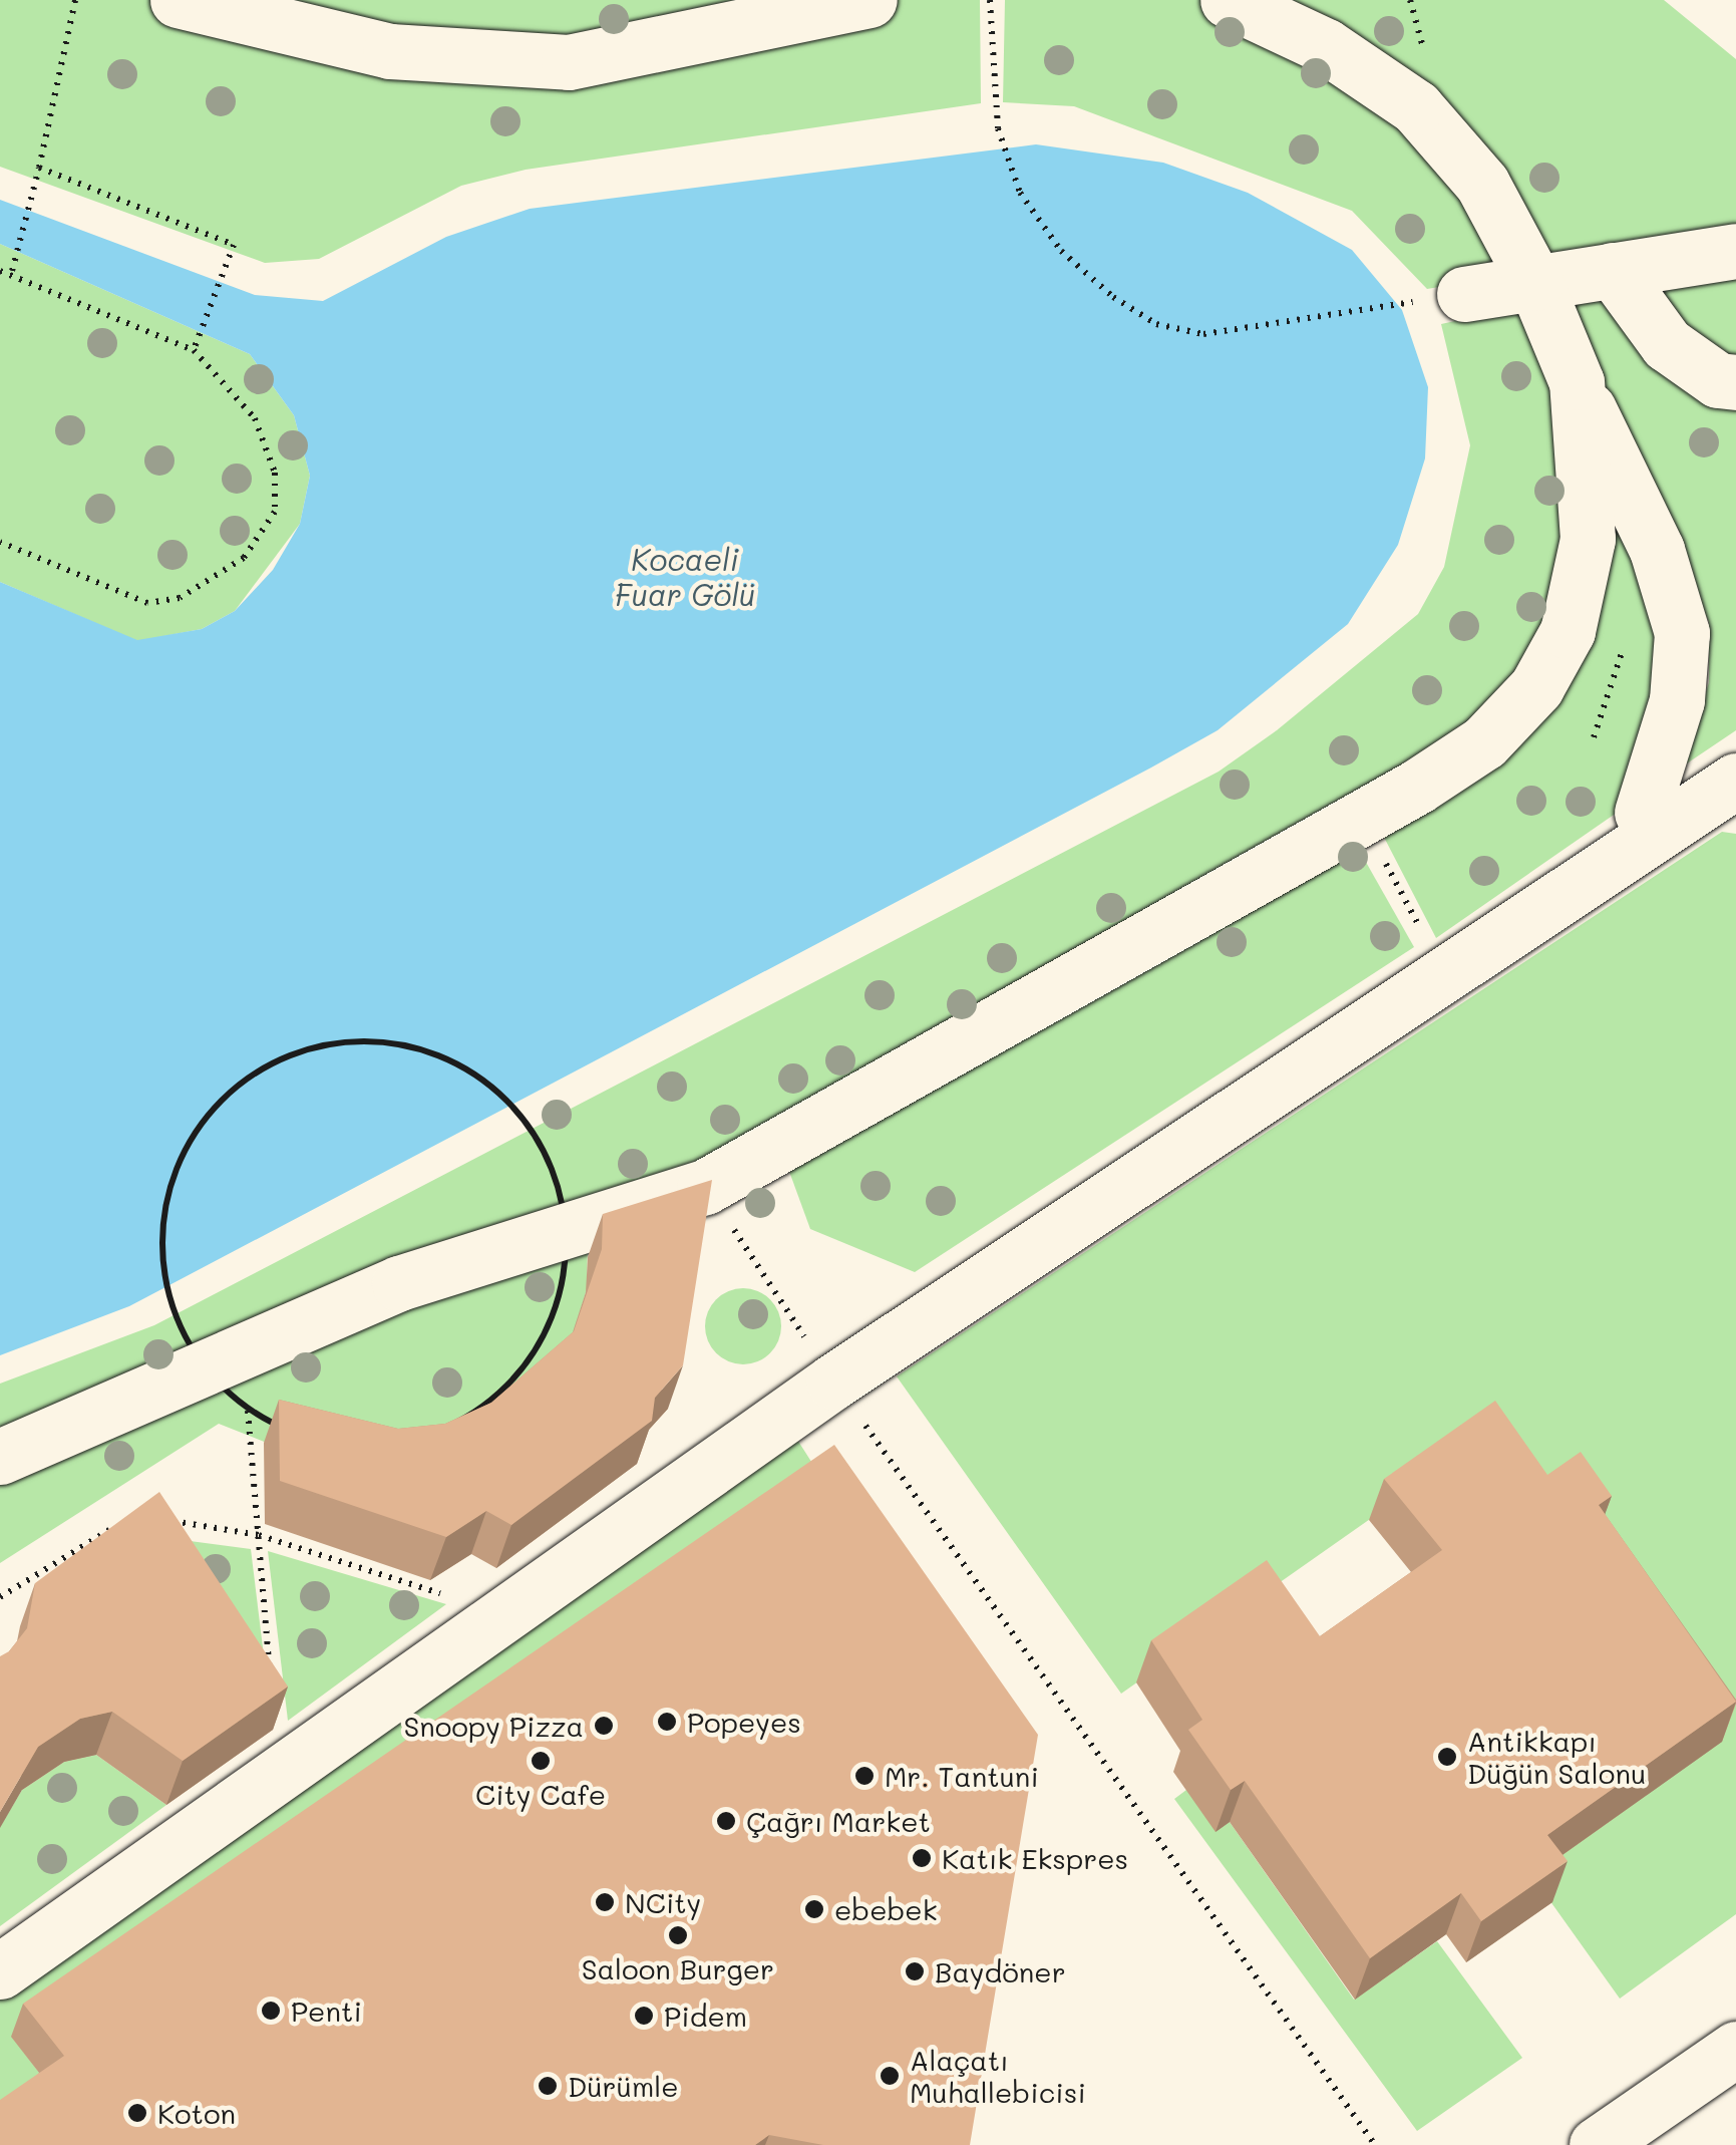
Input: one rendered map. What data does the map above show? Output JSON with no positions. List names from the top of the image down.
{
  "water": ["Kocaeli Fuar Gölü"],
  "places": [
    "Popeyes",
    "Snoopy Pizza",
    "Antikkapı Düğün Salonu",
    "City Cafe",
    "Mr. Tantuni",
    "Çağrı Market",
    "Katık Ekspres",
    "NCity",
    "ebebek",
    "Saloon Burger",
    "Baydöner",
    "Penti",
    "Pidem",
    "Alaçatı Muhallebicisi",
    "Dürümle",
    "Koton"
  ]
}
